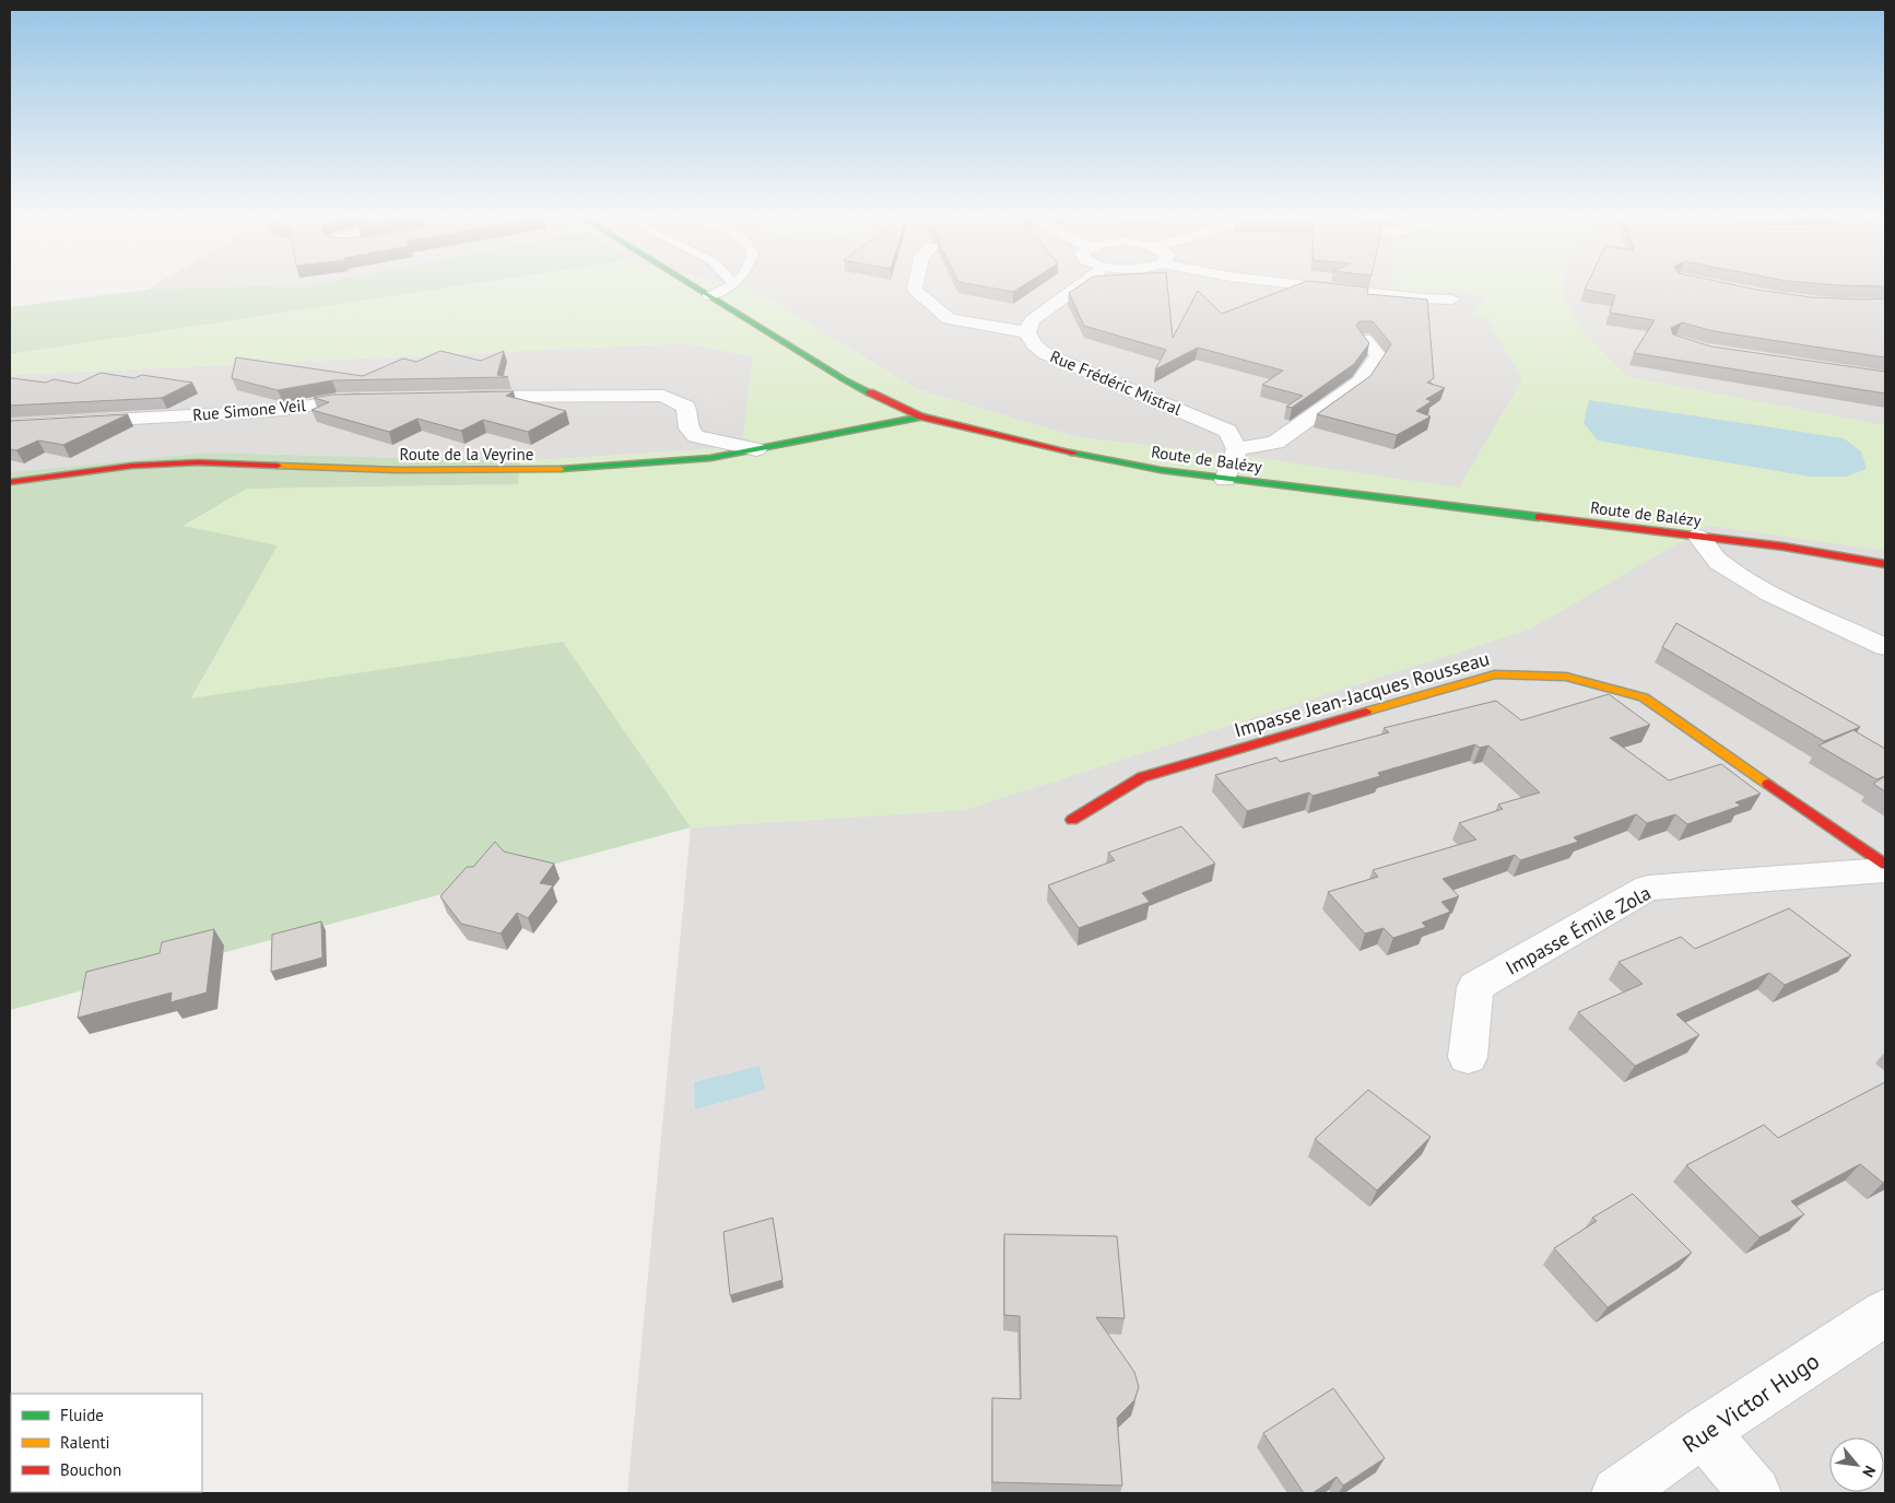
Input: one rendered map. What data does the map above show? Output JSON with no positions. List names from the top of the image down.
{
  "streets": {
    "main road": ["Route de la Veyrine", "Route de Balézy", "Impasse Jean-Jacques Rousseau"],
    "street": [
      "Rue Frédéric Mistral",
      "Rue Simone Veil",
      "Impasse Émile Zola",
      "Rue Victor Hugo"
    ]
  },
  "crossings": [
    ["Route de la Veyrine", "Route de Balézy"]
  ],
  "legend": ["Fluide", "Ralenti", "Bouchon"],
  "north": "bottom right"
}
